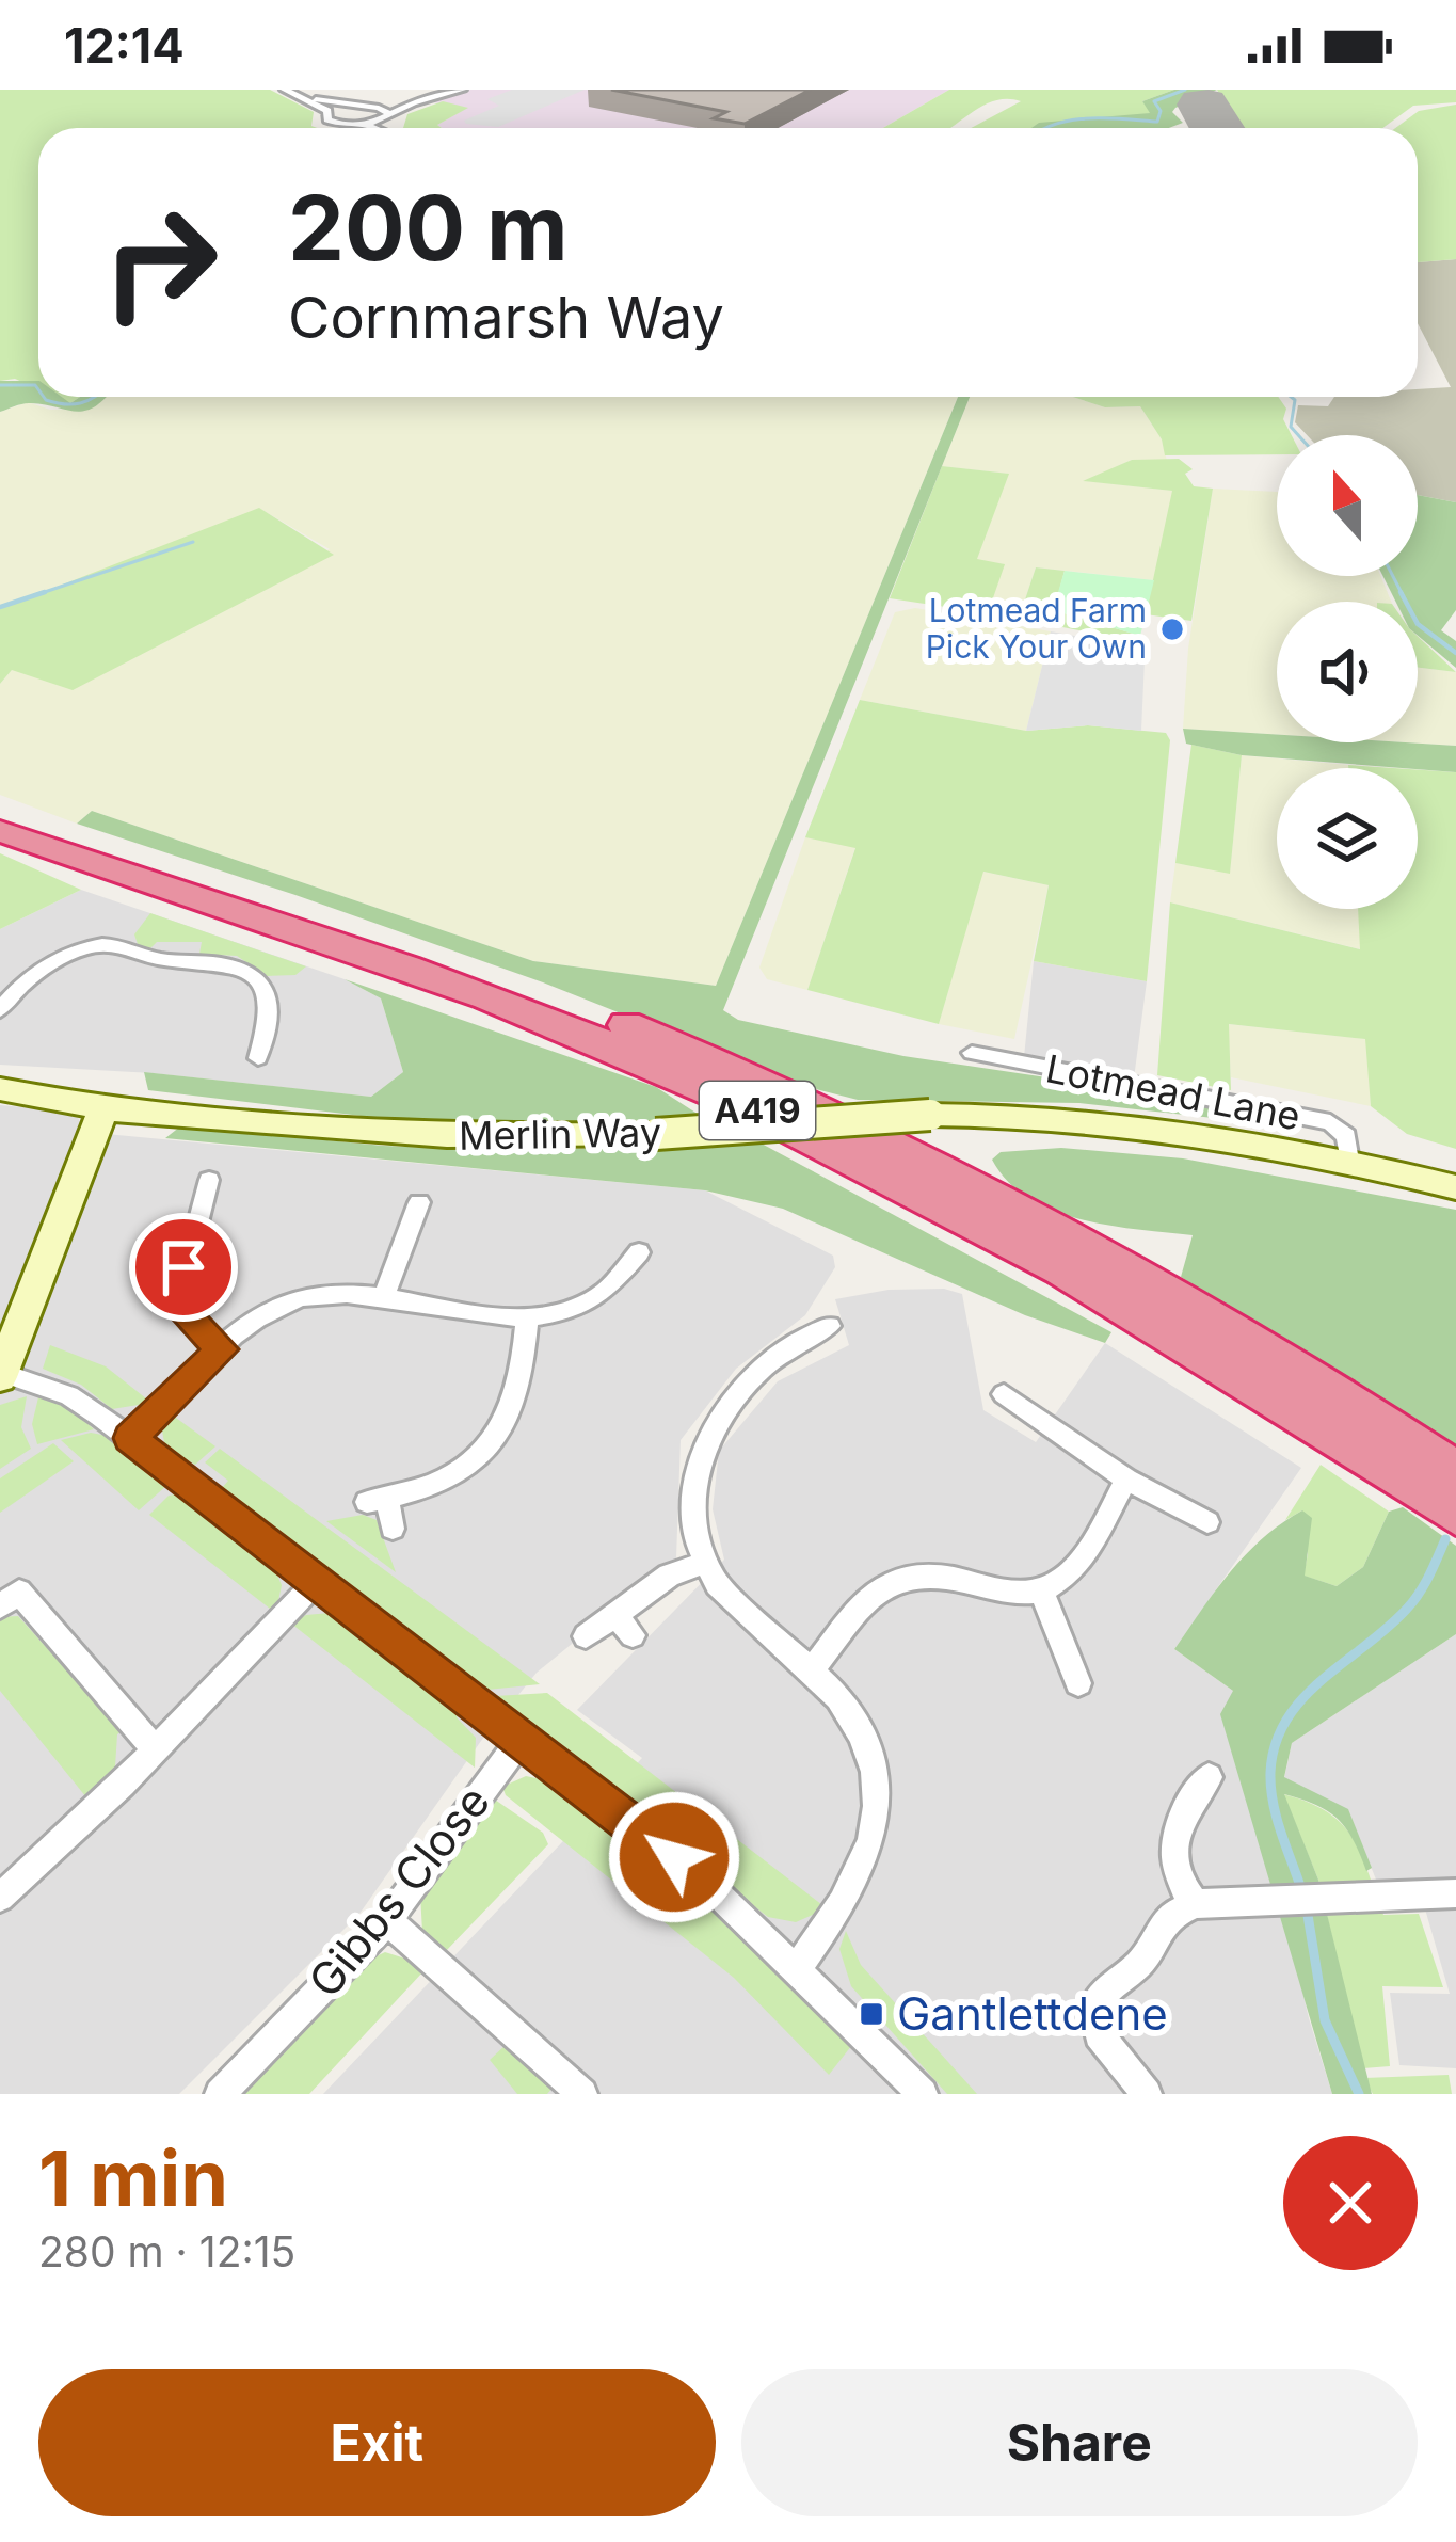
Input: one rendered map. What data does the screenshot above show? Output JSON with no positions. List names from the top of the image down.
{
  "streets": {
    "highway": ["A419"],
    "street": ["Lotmead Lane", "Merlin Way", "Gibbs Close"]
  },
  "crossings": [
    ["Lotmead Lane", "Merlin Way"]
  ],
  "places": {
    "other": ["Lotmead Farm Pick Your Own"],
    "transit": ["Gantlettdene"]
  },
  "north": "top",
  "page": {
    "status": "12:14",
    "turn": ["200 m", "Cornmarsh Way"],
    "heading": ["1 min", "280 m · 12:15"],
    "buttons": ["Exit", "Share"]
  }
}
